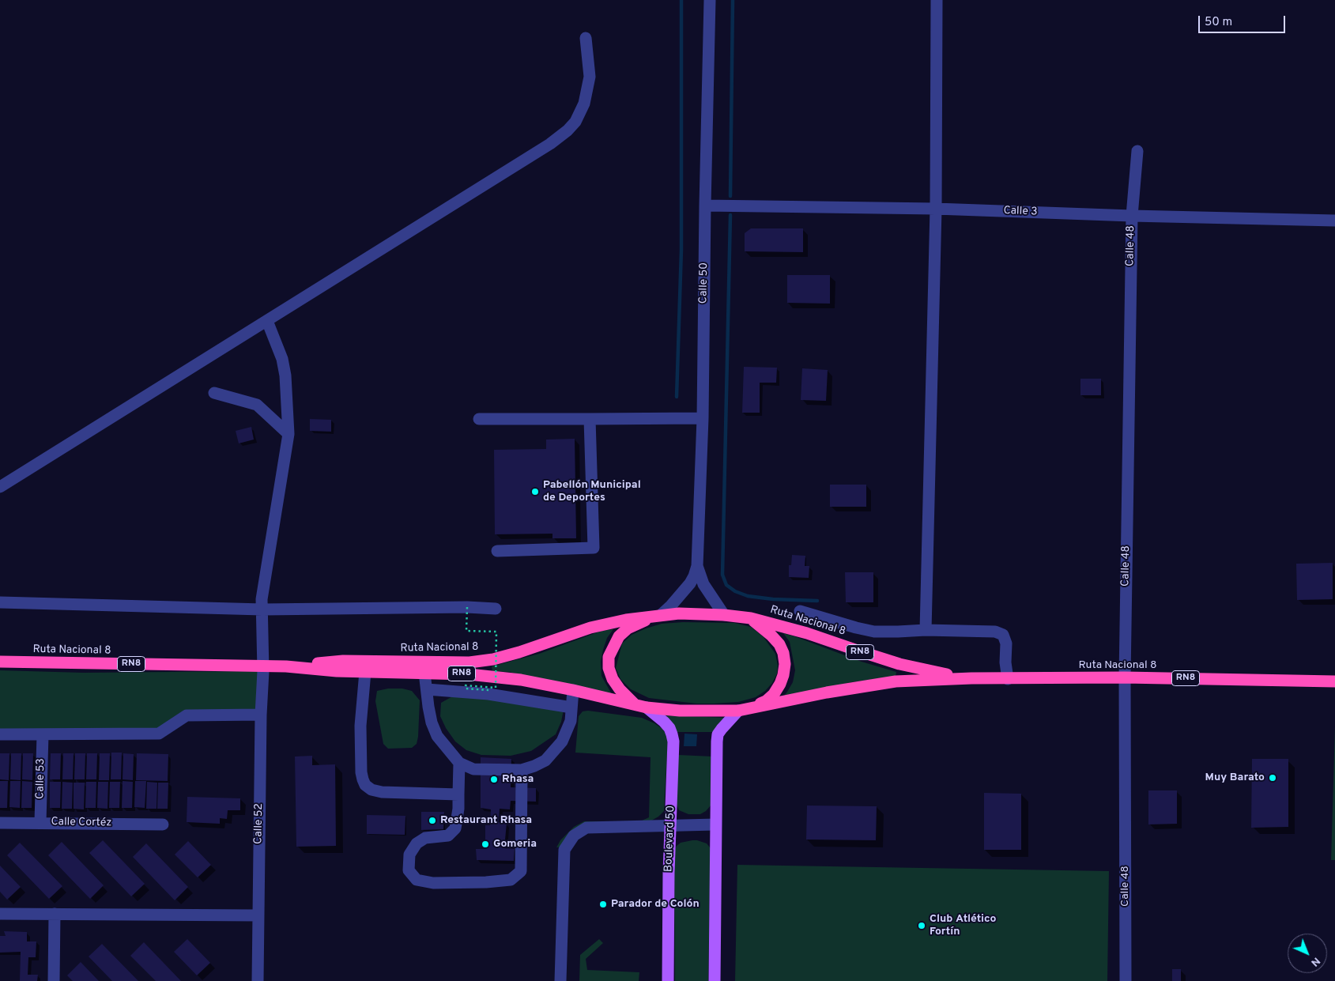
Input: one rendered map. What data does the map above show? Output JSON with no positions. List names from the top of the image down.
{
  "streets": {
    "highway": ["Ruta Nacional 8", "RN8"],
    "main road": ["Boulevard 50"],
    "street": [
      "Calle 3",
      "Calle 48",
      "Calle 50",
      "Calle 53",
      "Calle Cortéz",
      "Calle 52"
    ]
  },
  "crossings": [
    ["Calle 3", "Calle 48"],
    ["Calle 3", "Calle 50"],
    ["Calle 48", "Ruta Nacional 8"],
    ["Calle 50", "Ruta Nacional 8"],
    ["Ruta Nacional 8", "Calle 52"],
    ["Ruta Nacional 8", "Boulevard 50"],
    ["Calle 53", "Calle Cortéz"]
  ],
  "places": [
    "Pabellón Municipal de Deportes",
    "Muy Barato",
    "Rhasa",
    "Restaurant Rhasa",
    "Gomeria",
    "Parador de Colón",
    "Club Atlético Fortín"
  ],
  "scale_bar": "50 m",
  "north": "bottom right"
}
